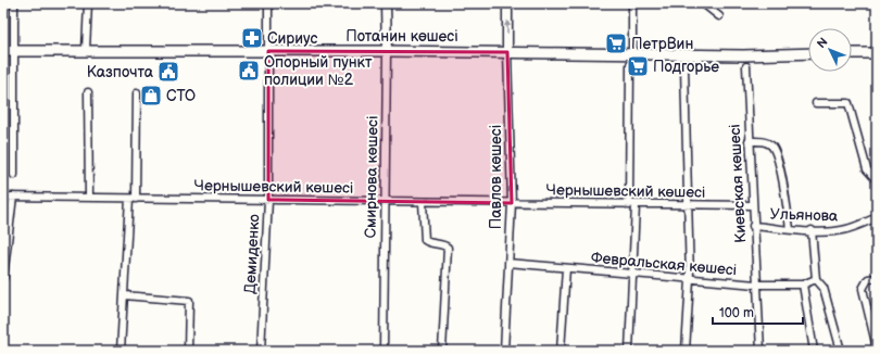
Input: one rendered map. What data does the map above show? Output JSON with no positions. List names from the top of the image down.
{
  "streets": {
    "main road": ["Потанин көшесі"],
    "street": [
      "Смирнова көшесі",
      "Павлов көшесі",
      "Киевская көшесі",
      "Чернышевский көшесі",
      "Ульянова",
      "Демиденко",
      "Февральская көшесі"
    ]
  },
  "crossings": [
    ["Потанин көшесі", "Смирнова көшесі"],
    ["Потанин көшесі", "Павлов көшесі"],
    ["Потанин көшесі", "Демиденко"],
    ["Смирнова көшесі", "Чернышевский көшесі"],
    ["Павлов көшесі", "Чернышевский көшесі"],
    ["Павлов көшесі", "Февральская көшесі"],
    ["Киевская көшесі", "Чернышевский көшесі"],
    ["Киевская көшесі", "Ульянова"],
    ["Киевская көшесі", "Февральская көшесі"],
    ["Чернышевский көшесі", "Демиденко"]
  ],
  "places": {
    "pharmacy": ["Сириус"],
    "supermarket": ["ПетрВин", "Подгорье"],
    "public building": ["Опорный пункт полиции №2", "Казпочта"],
    "shop": ["СТО"]
  },
  "scale_bar": "100 m",
  "north": "top left"
}
